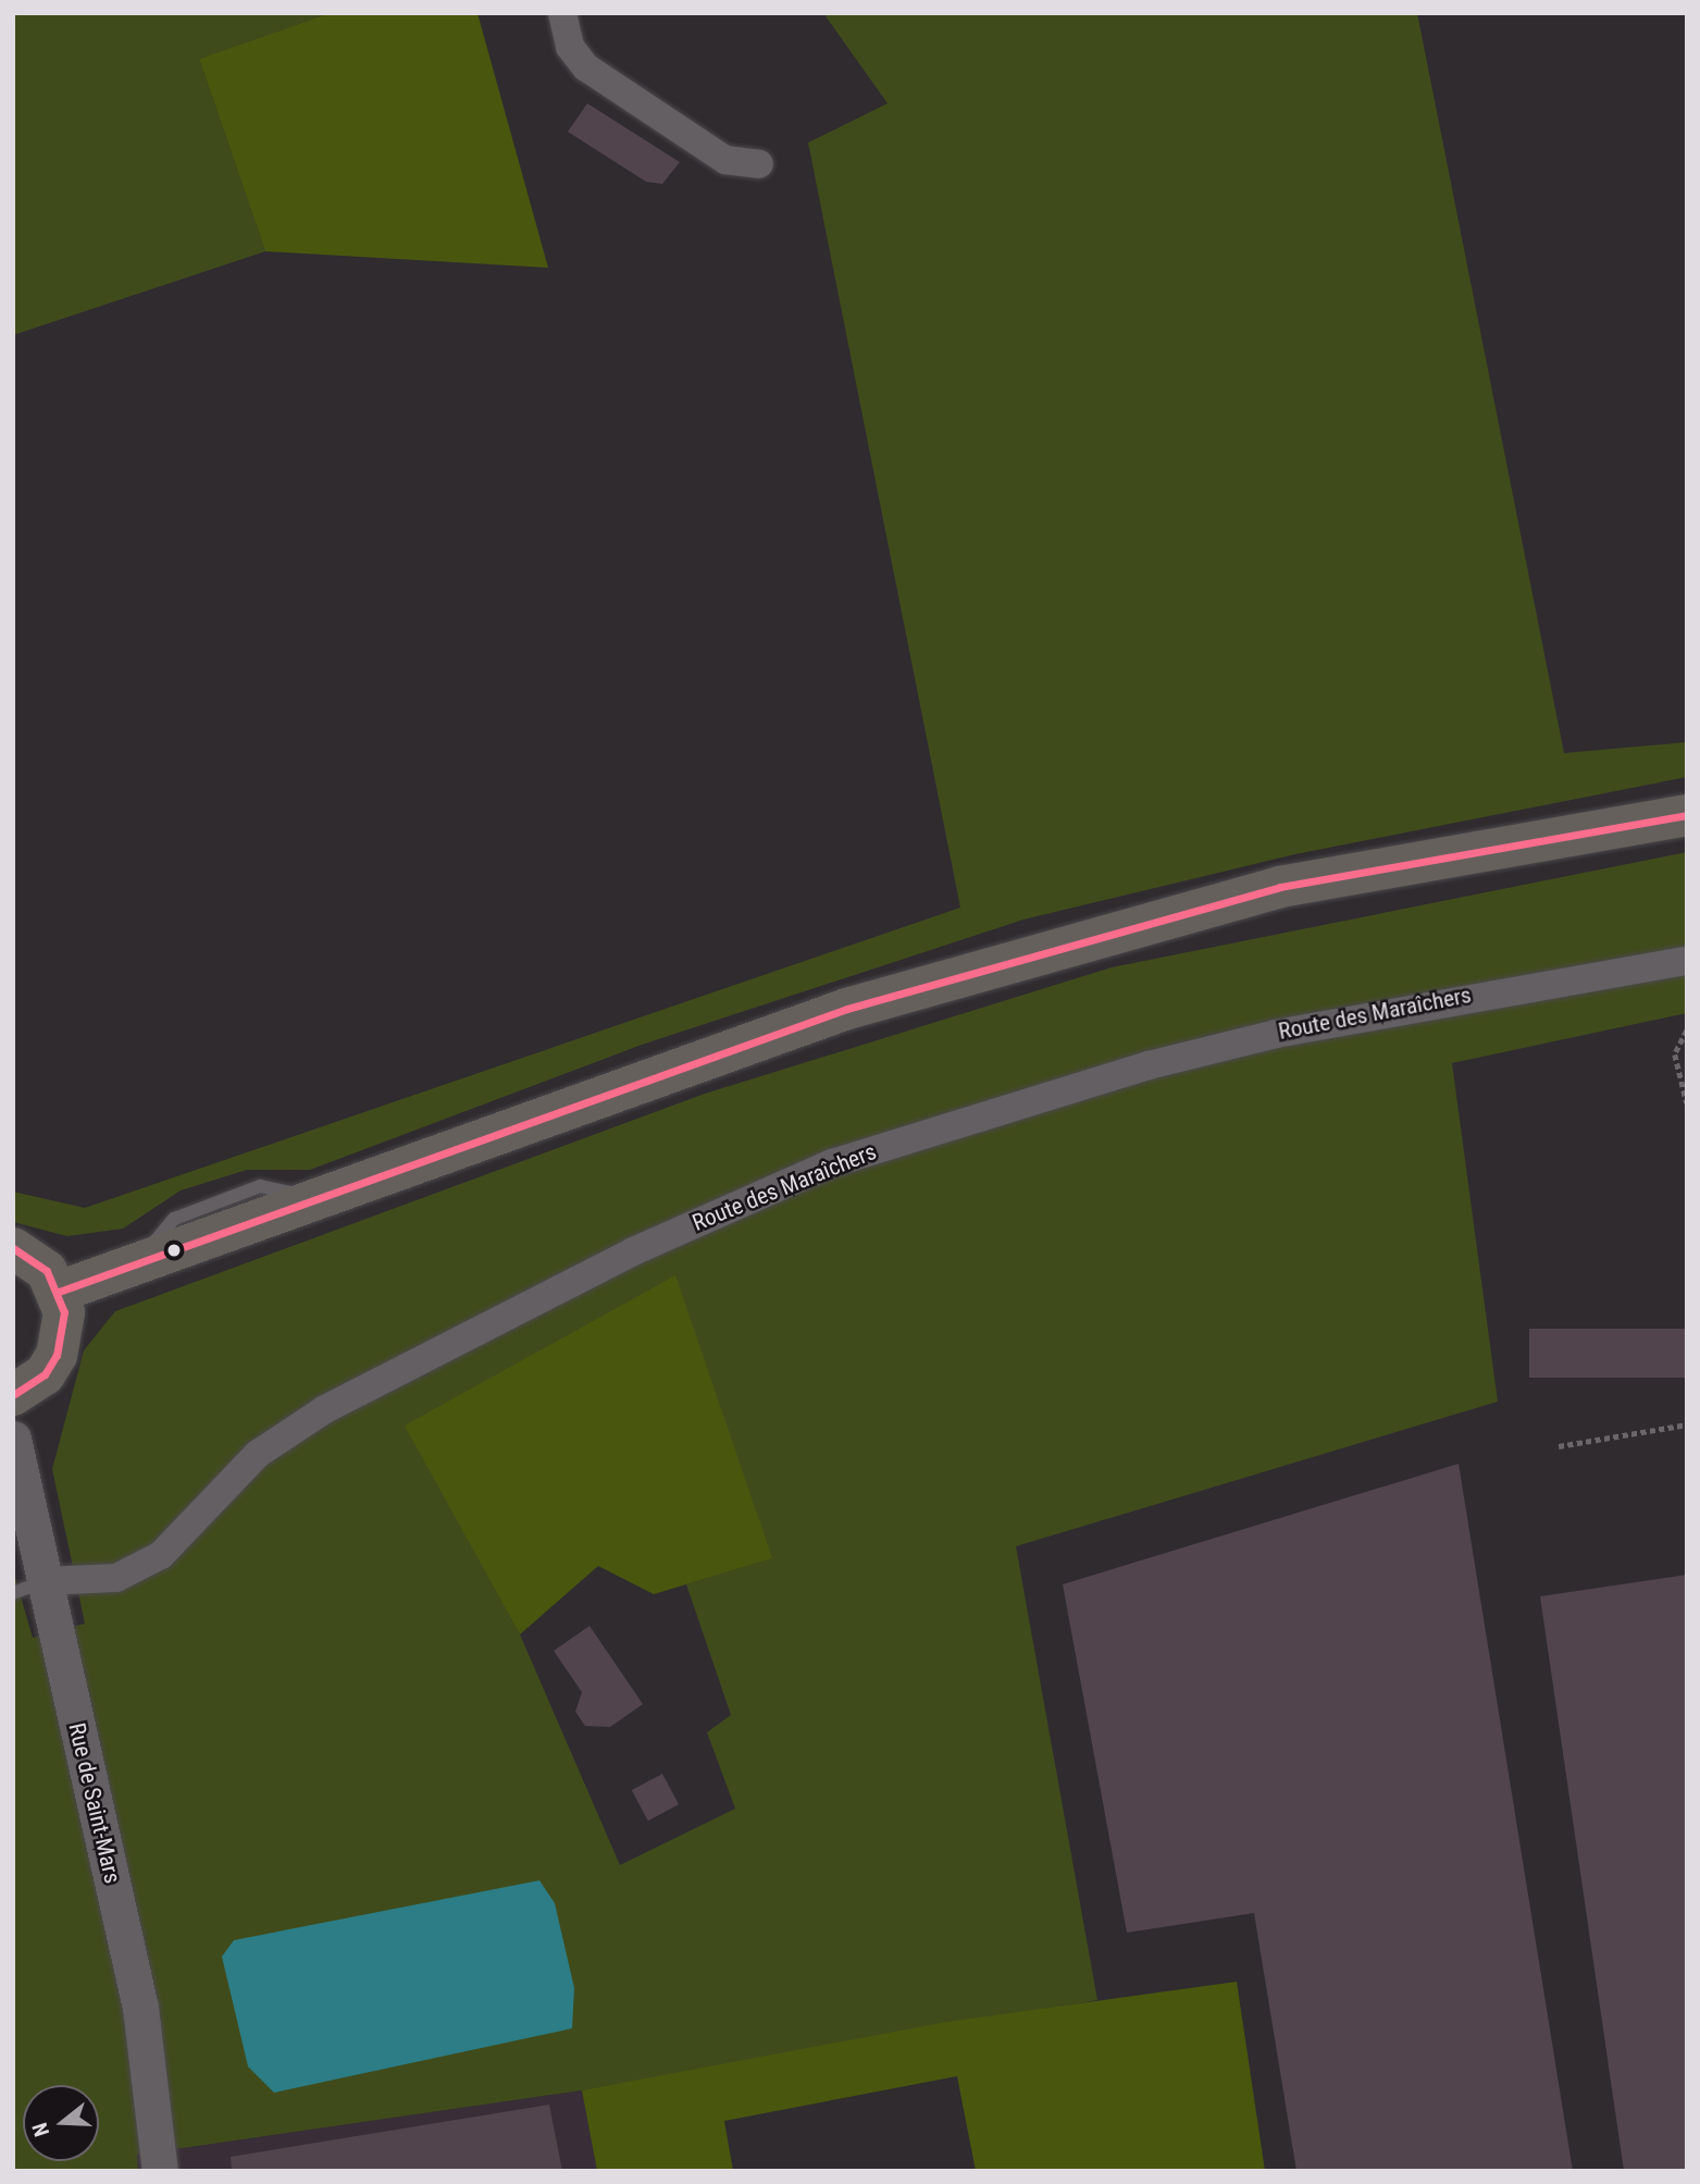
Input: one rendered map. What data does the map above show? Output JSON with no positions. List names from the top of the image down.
{
  "streets": {
    "street": ["Route des Maraîchers", "Rue de Saint-Mars"]
  },
  "crossings": [
    ["Route des Maraîchers", "Rue de Saint-Mars"]
  ],
  "north": "left"
}
